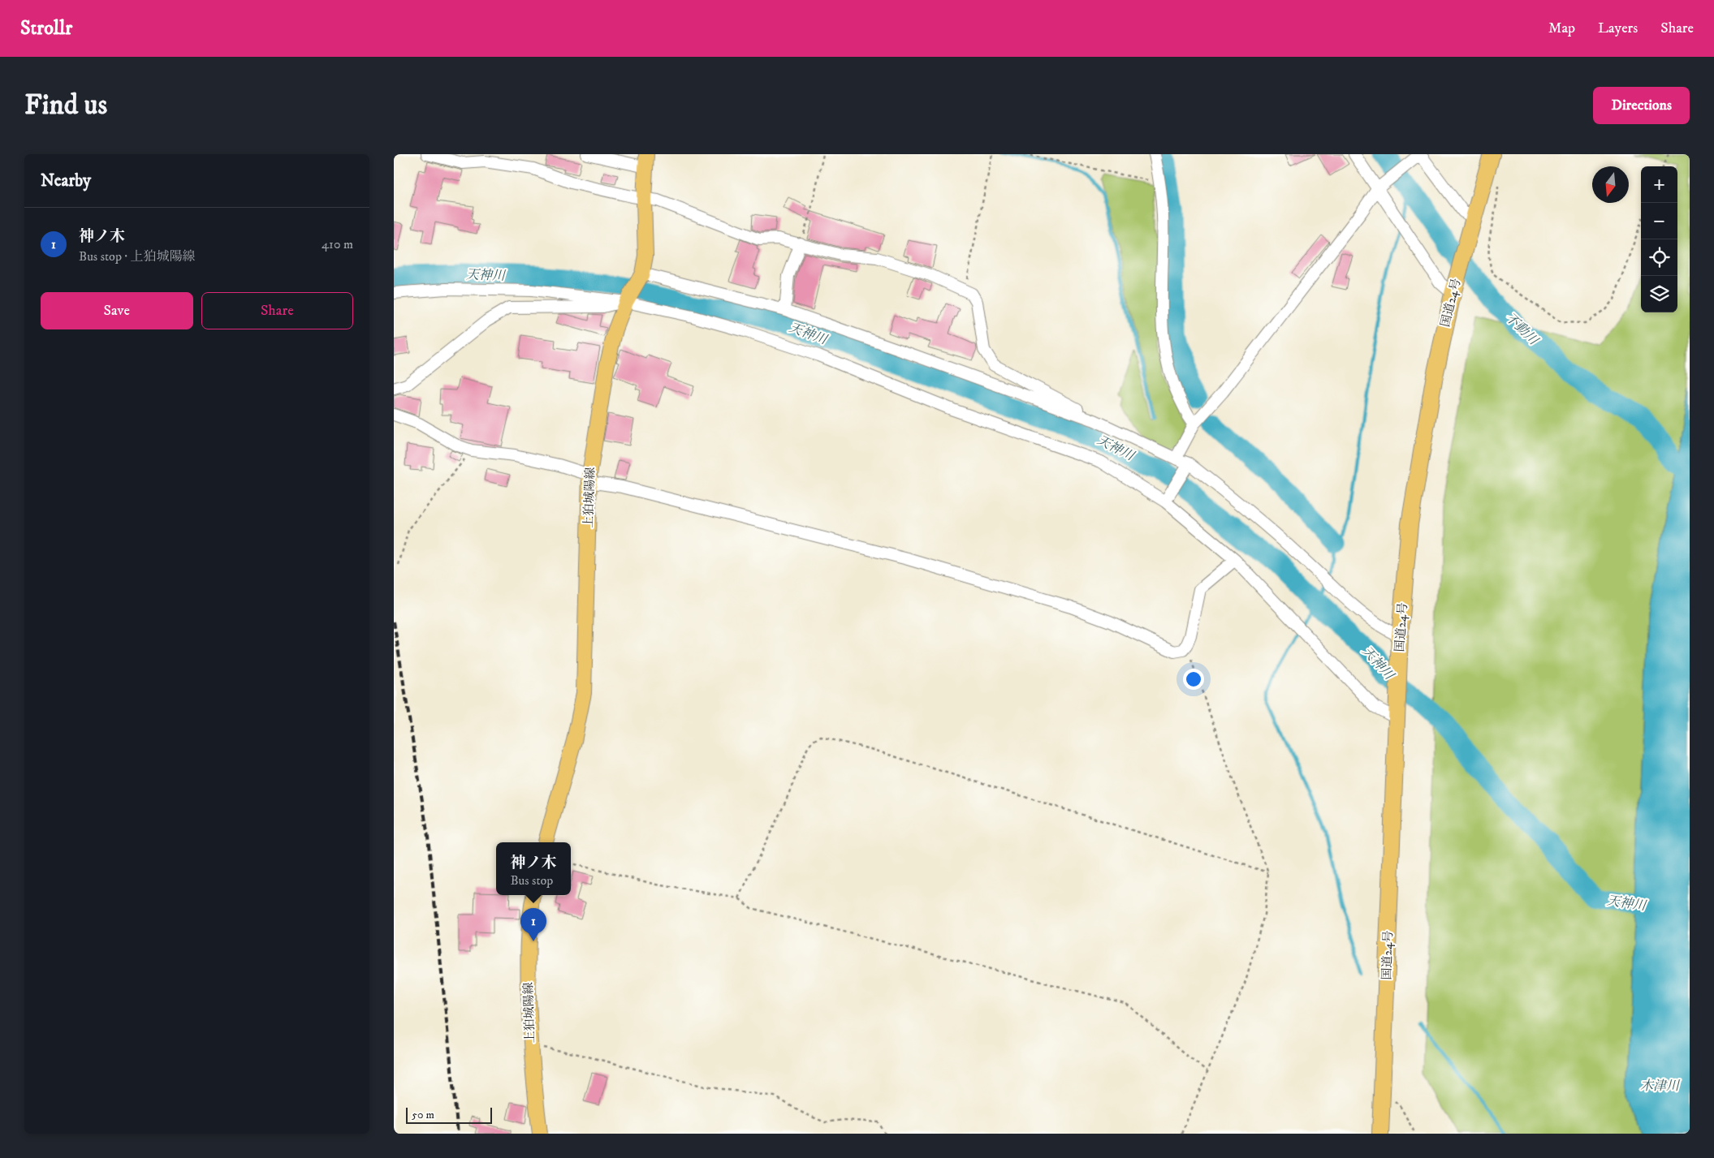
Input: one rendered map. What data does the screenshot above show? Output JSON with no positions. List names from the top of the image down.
{
  "streets": {
    "highway": ["国道24号"],
    "main road": ["上狛城陽線"]
  },
  "water": ["天神川", "不動川", "木津川"],
  "scale_bar": "50 m",
  "north": "bottom",
  "page": {
    "header": "Strollr",
    "nav": ["Map", "Layers", "Share"],
    "buttons": [
      "Directions",
      ["Save", "Share"]
    ],
    "title": "Find us",
    "heading": "Nearby",
    "map_buttons": ["+", "−"],
    "list": [
      {
        "mark": "1",
        "name": "神ノ木",
        "note": "Bus stop · 上狛城陽線",
        "value": "410 m"
      }
    ],
    "popup": ["神ノ木", "Bus stop"],
    "pins": "1",
    "scale": "50 m"
  }
}
